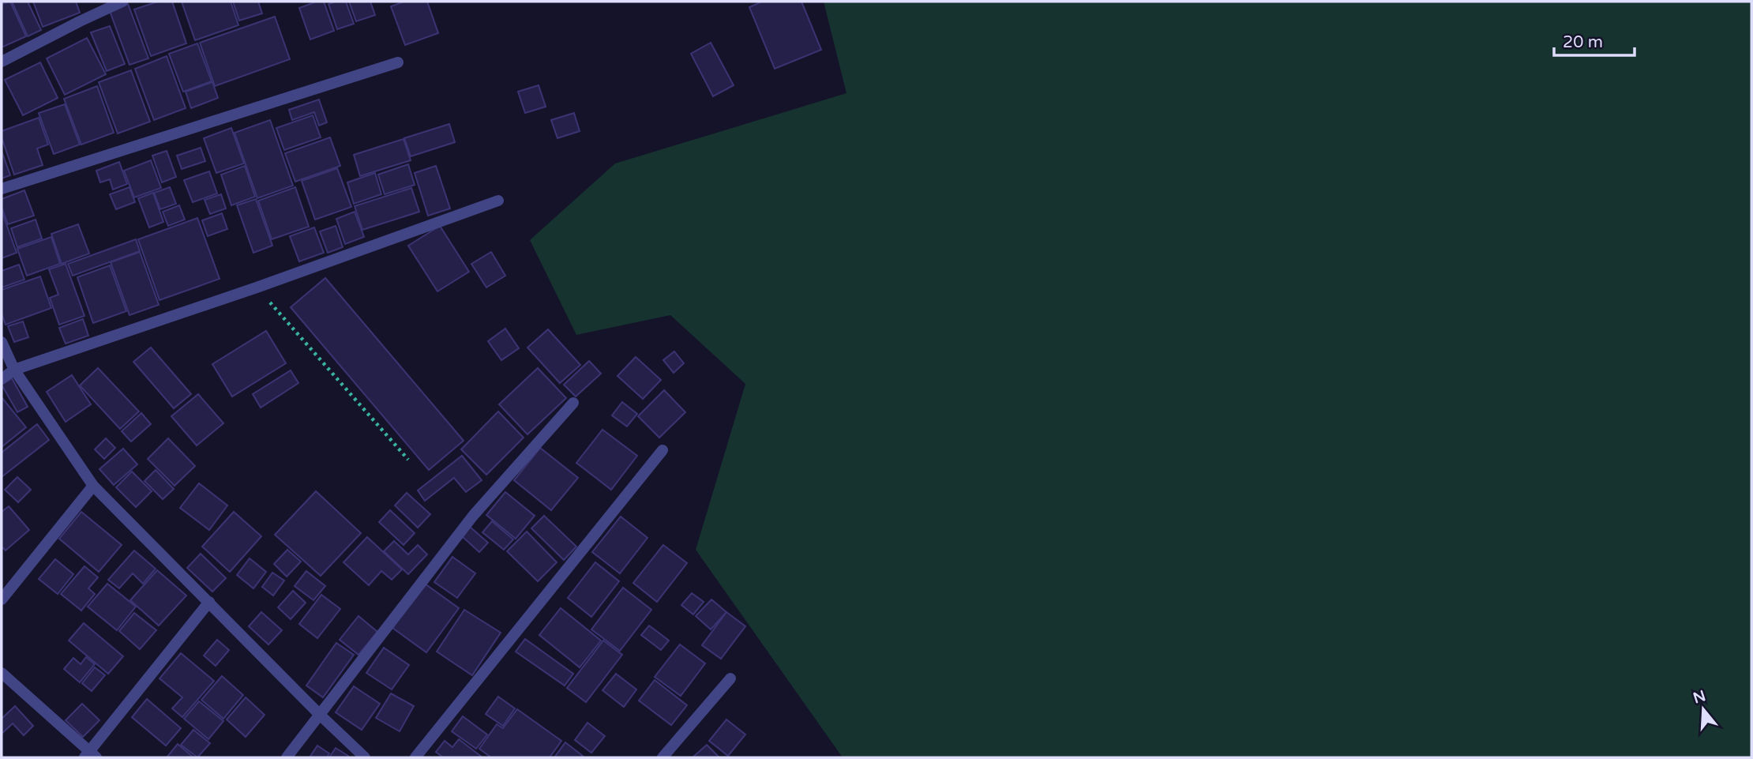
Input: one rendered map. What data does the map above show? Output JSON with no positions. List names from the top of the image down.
{
  "scale_bar": "20 m",
  "north": "top"
}
